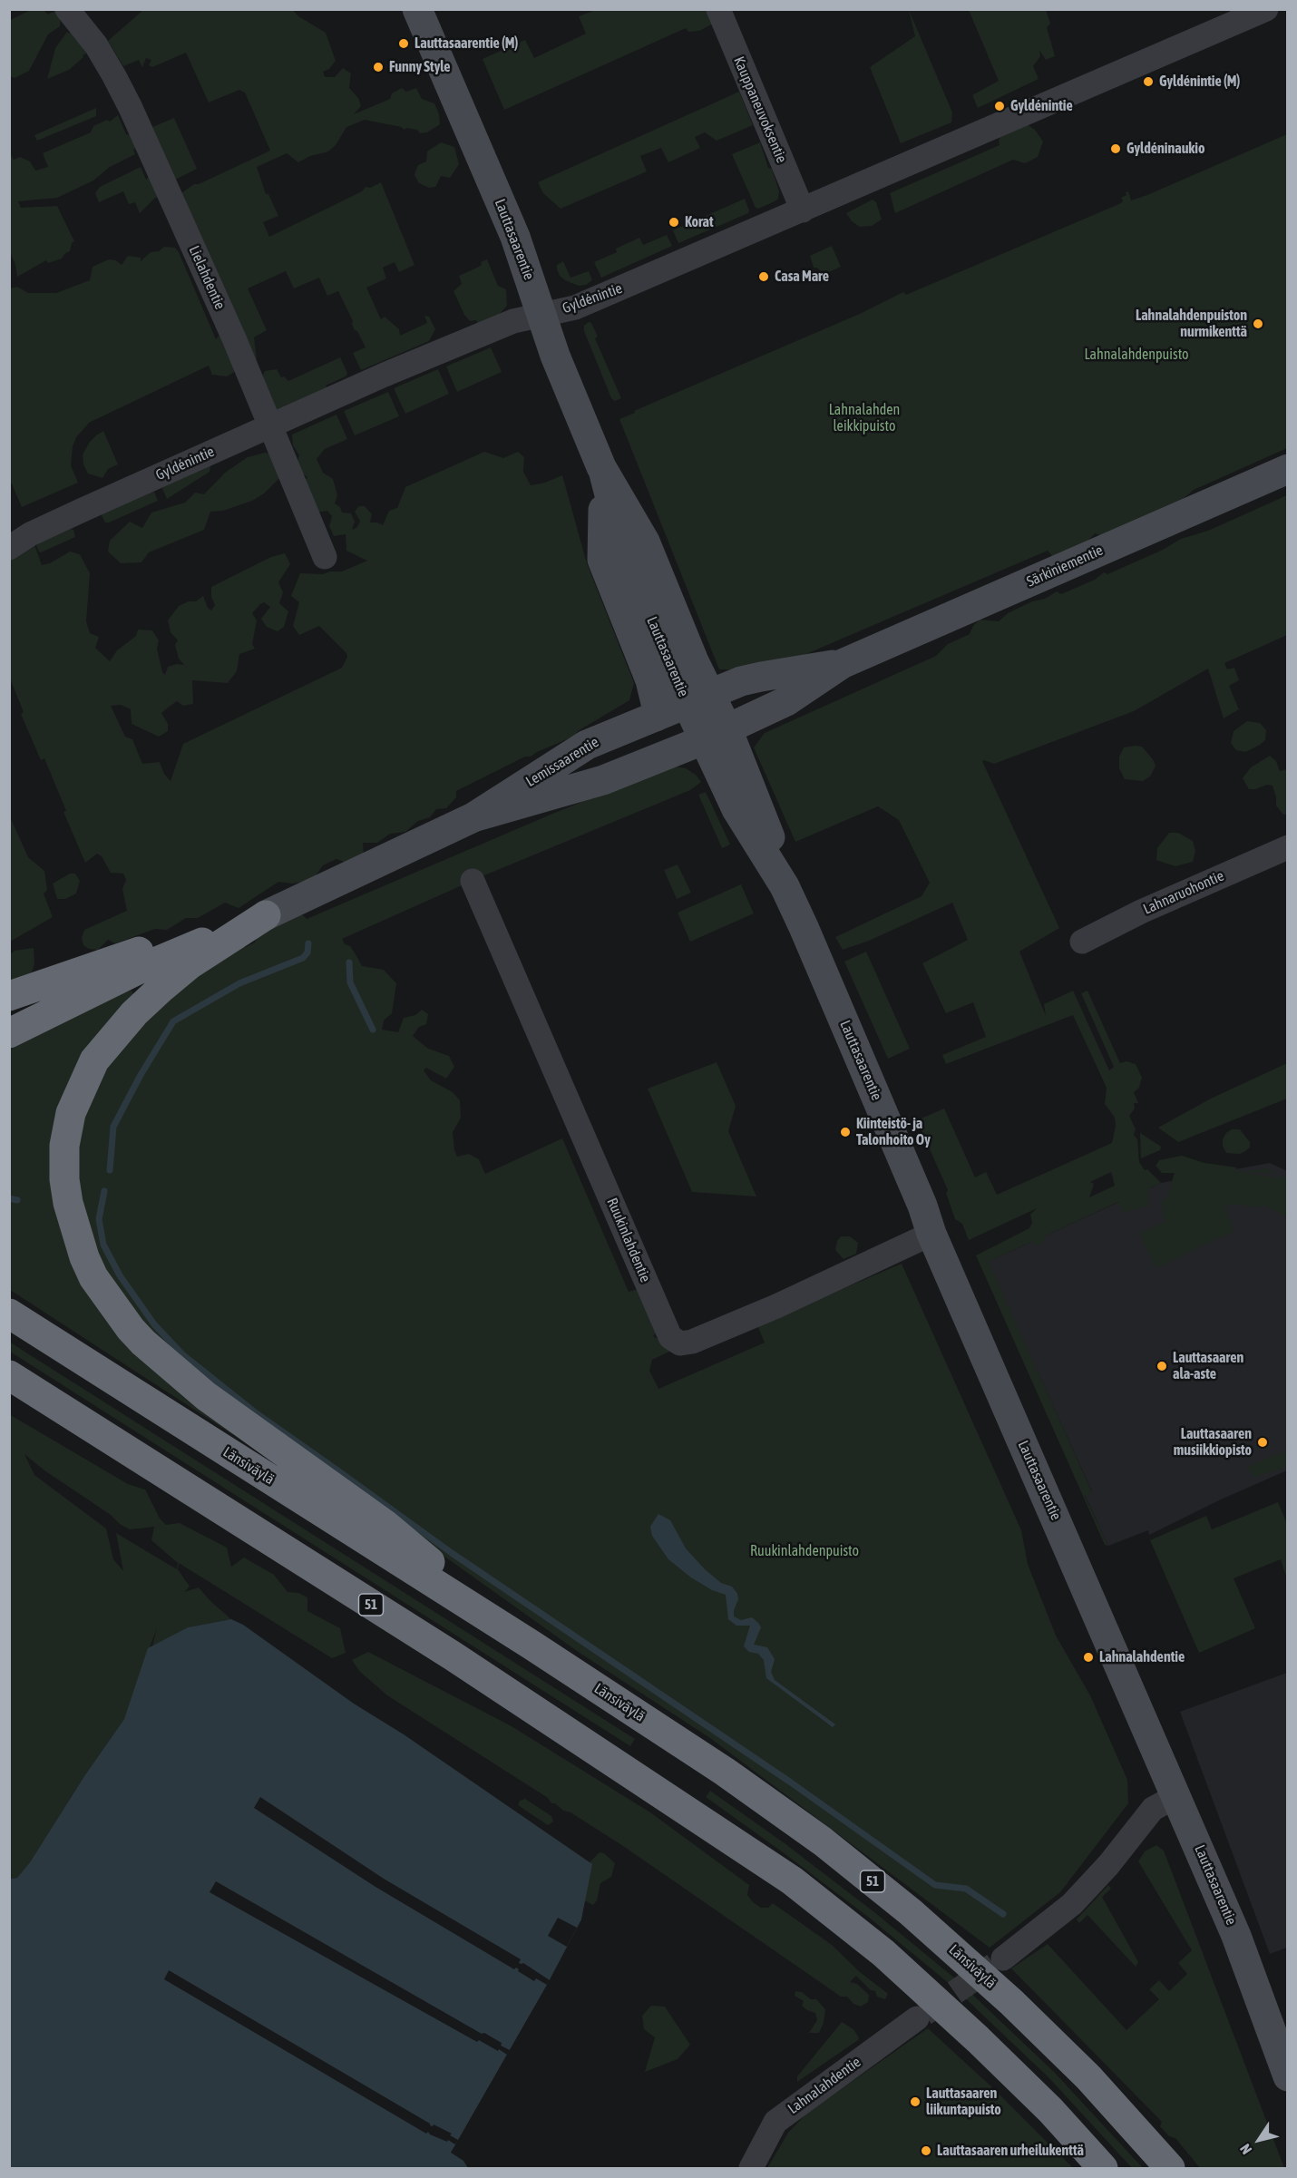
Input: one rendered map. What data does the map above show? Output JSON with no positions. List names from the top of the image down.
{
  "streets": {
    "highway": ["Länsiväylä", "51"],
    "main road": ["Lauttasaarentie", "Särkiniementie", "Lemissaarentie"],
    "street": [
      "Kauppaneuvoksentie",
      "Lielahdentie",
      "Gyldénintie",
      "Lahnaruohontie",
      "Ruukinlahdentie",
      "Lahnalahdentie"
    ]
  },
  "crossings": [
    ["Kauppaneuvoksentie", "Gyldénintie"],
    ["Lauttasaarentie", "Gyldénintie"],
    ["Lauttasaarentie", "Särkiniementie"],
    ["Lauttasaarentie", "Lemissaarentie"],
    ["Lauttasaarentie", "Ruukinlahdentie"],
    ["Lielahdentie", "Gyldénintie"],
    ["Särkiniementie", "Lemissaarentie"]
  ],
  "parks": ["Lahnalahdenpuisto", "Lahnalahden leikkipuisto", "Ruukinlahdenpuisto"],
  "places": [
    "Lauttasaarentie (M)",
    "Funny Style",
    "Gyldénintie (M)",
    "Gyldénintie",
    "Gyldéninaukio",
    "Korat",
    "Casa Mare",
    "Lahnalahdenpuiston nurmikenttä",
    "Kiinteistö- ja Talonhoito Oy",
    "Lauttasaaren ala-aste",
    "Lauttasaaren musiikkiopisto",
    "Lahnalahdentie",
    "Lauttasaaren liikuntapuisto",
    "Lauttasaaren urheilukenttä"
  ],
  "north": "bottom left"
}
